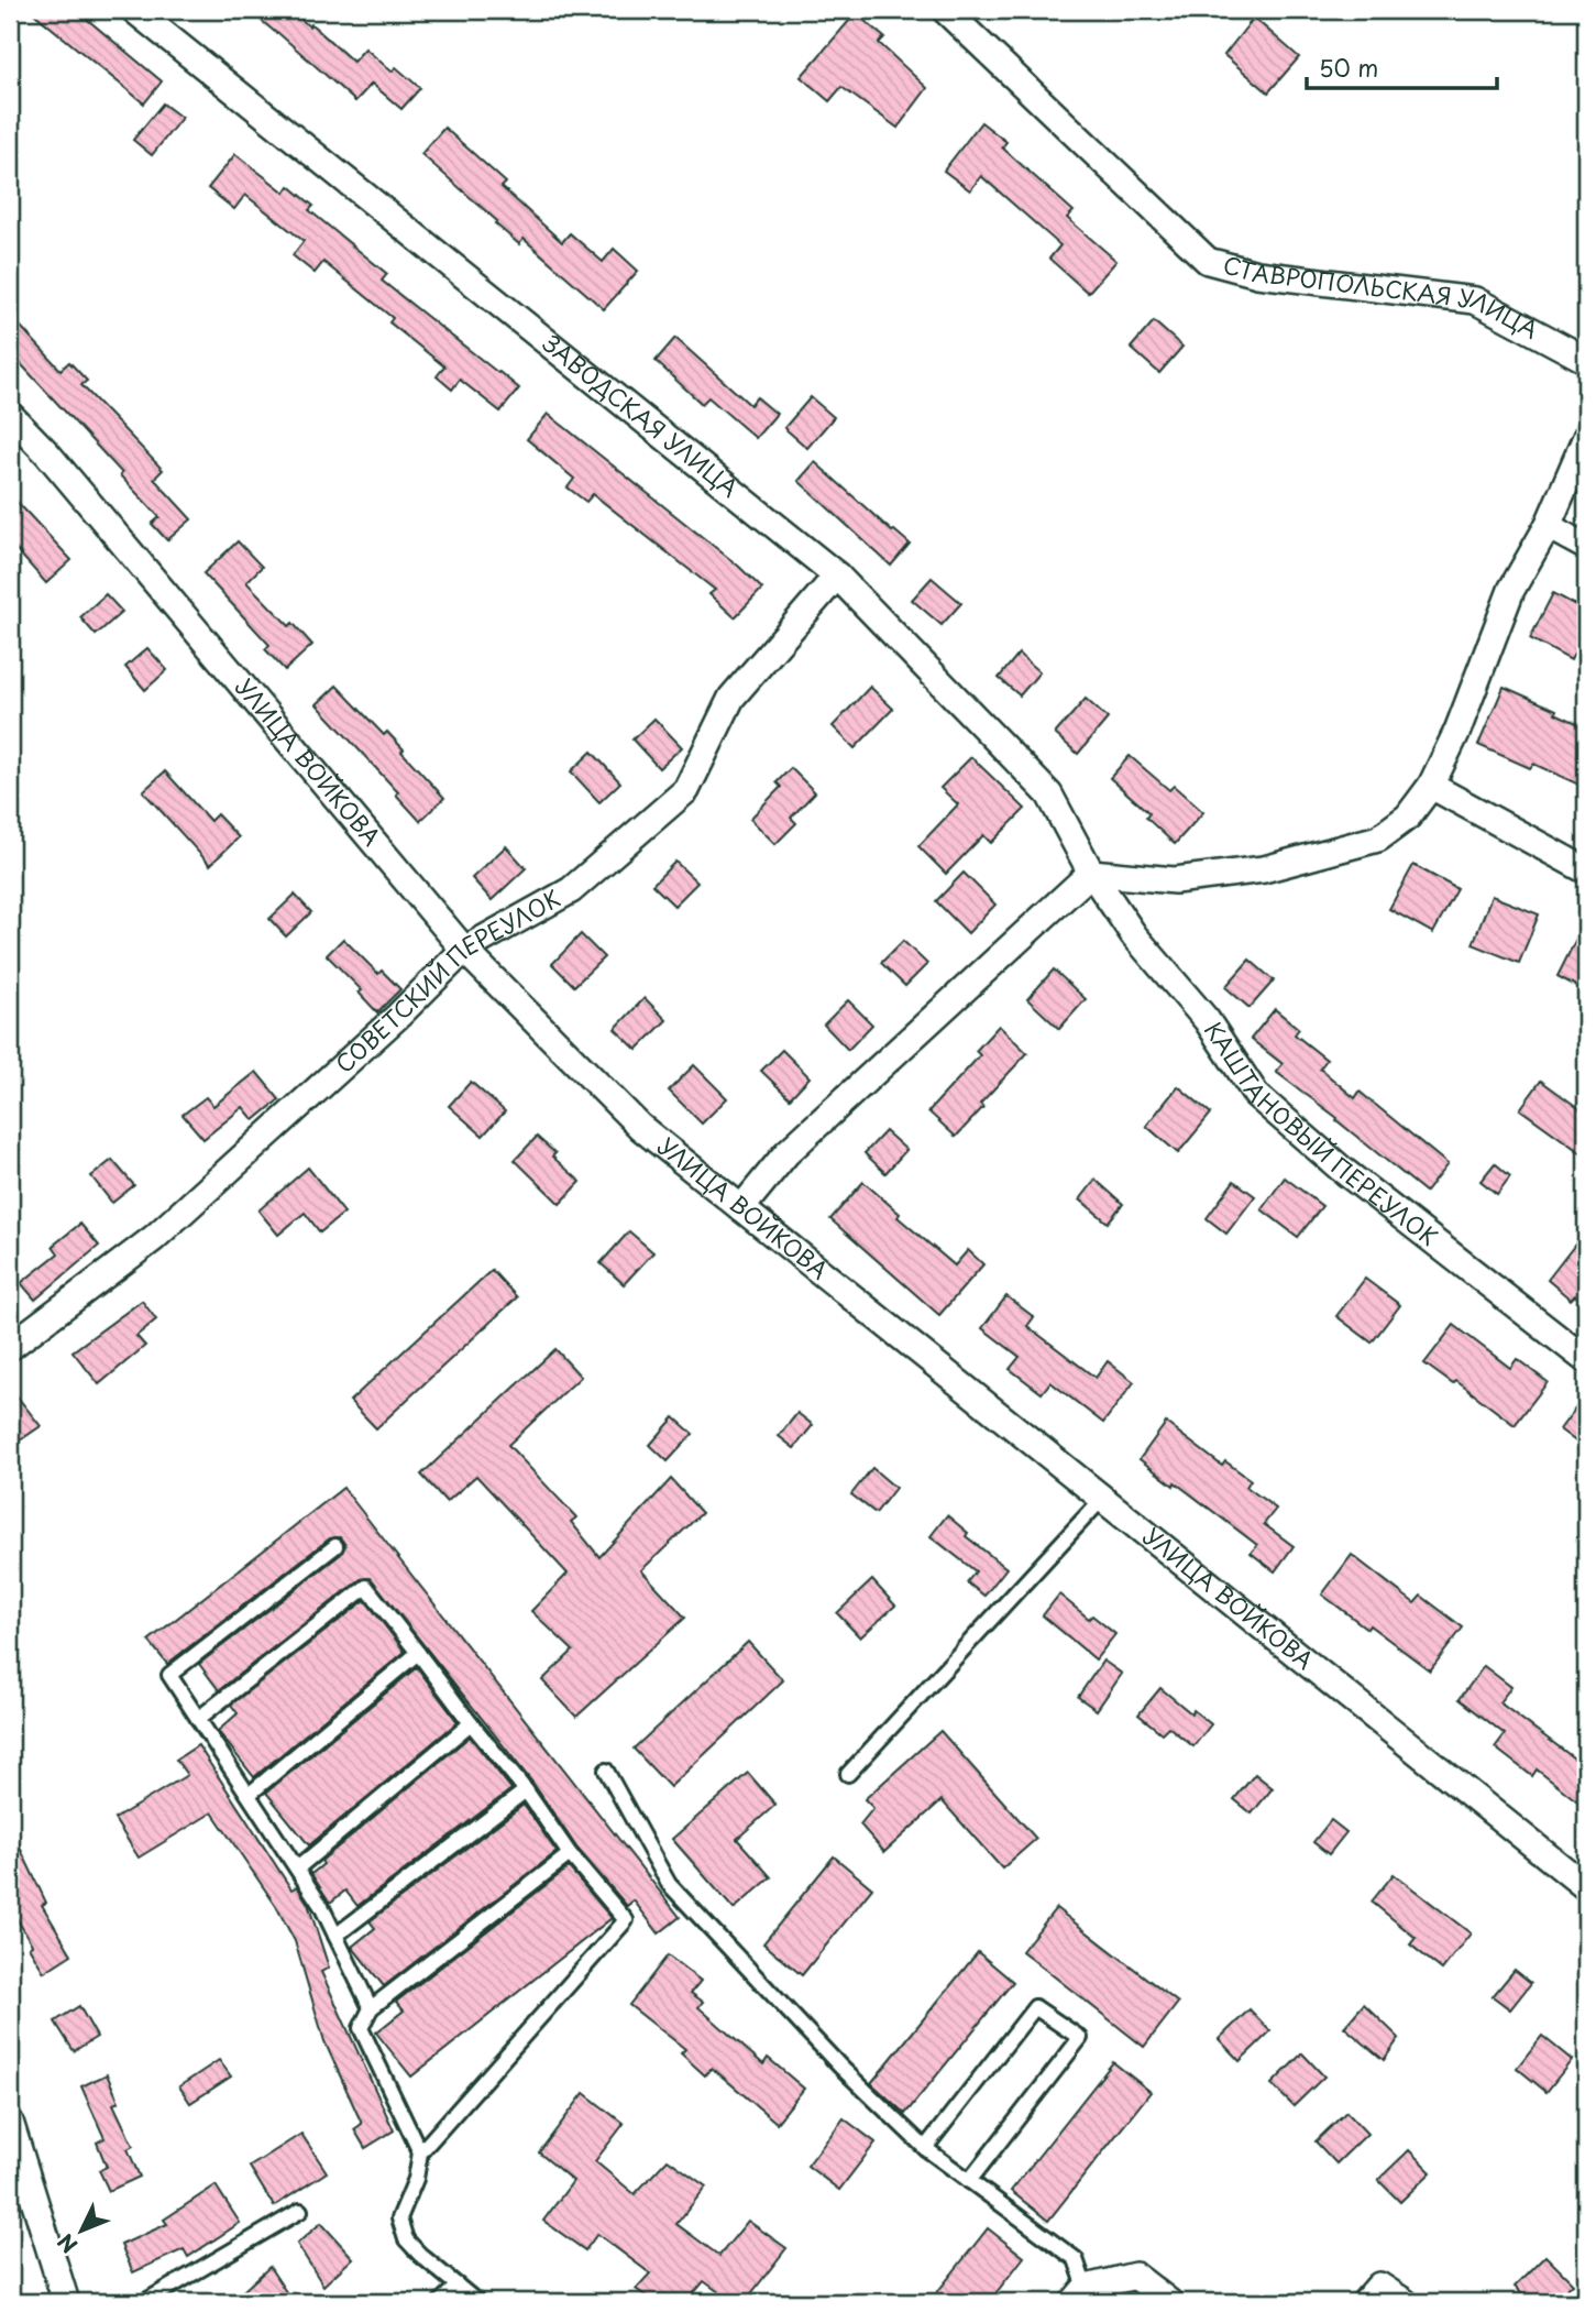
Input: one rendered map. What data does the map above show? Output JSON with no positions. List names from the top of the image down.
{
  "streets": {
    "street": [
      "СТАВРОПОЛЬСКАЯ УЛИЦА",
      "ЗАВОДСКАЯ УЛИЦА",
      "УЛИЦА ВОЙКОВА",
      "СОВЕТСКИЙ ПЕРЕУЛОК",
      "КАШТАНОВЫЙ ПЕРЕУЛОК"
    ]
  },
  "crossings": [
    ["ЗАВОДСКАЯ УЛИЦА", "СОВЕТСКИЙ ПЕРЕУЛОК"],
    ["ЗАВОДСКАЯ УЛИЦА", "КАШТАНОВЫЙ ПЕРЕУЛОК"],
    ["УЛИЦА ВОЙКОВА", "СОВЕТСКИЙ ПЕРЕУЛОК"]
  ],
  "scale_bar": "50 m",
  "north": "bottom left"
}
